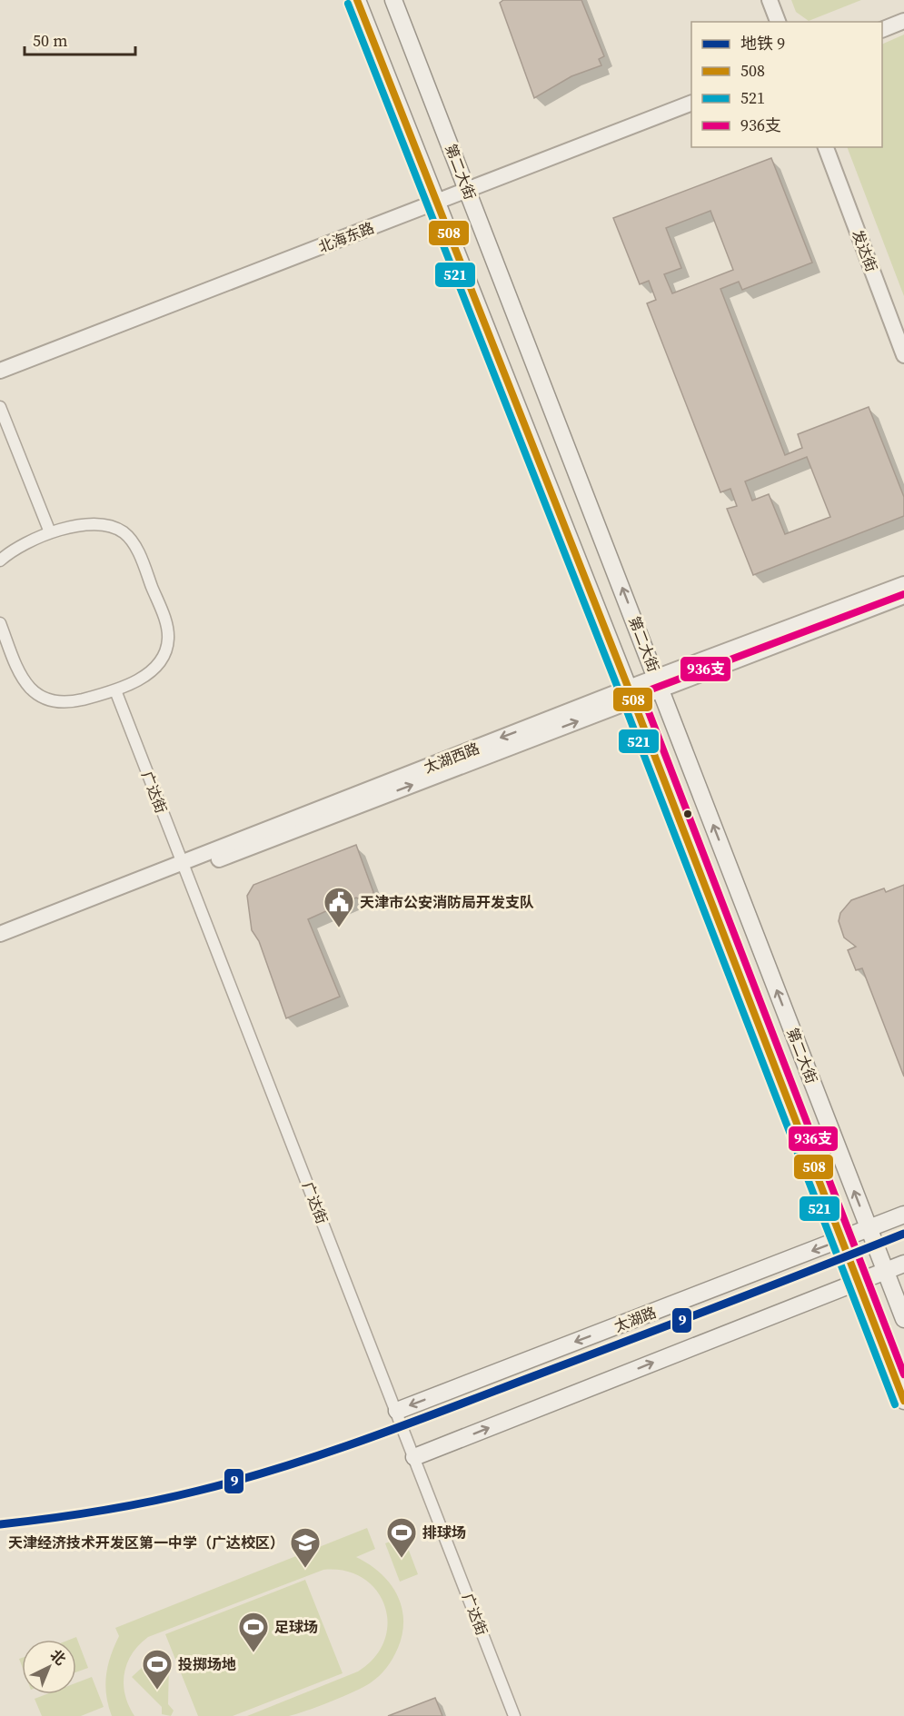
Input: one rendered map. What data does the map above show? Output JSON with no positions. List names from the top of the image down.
{
  "streets": {
    "main road": ["第二大街", "太湖路"],
    "street": [
      "北海东路",
      "发达街",
      "太湖西路",
      "广达街"
    ]
  },
  "crossings": [
    ["第二大街", "北海东路"],
    ["第二大街", "太湖西路"],
    ["第二大街", "太湖路"],
    ["太湖西路", "广达街"],
    ["广达街", "太湖路"]
  ],
  "places": {
    "public building": ["天津市公安消防局开发支队"],
    "sports": ["排球场", "足球场", "投掷场地"],
    "school or university": ["天津经济技术开发区第一中学（广达校区）"]
  },
  "lines": [
    "transit line 508",
    "transit line 521",
    "transit line 936支",
    "metro line 9"
  ],
  "legend": [
    "地铁 9",
    "508",
    "521",
    "936支"
  ],
  "scale_bar": "50 m",
  "north": "top right"
}
